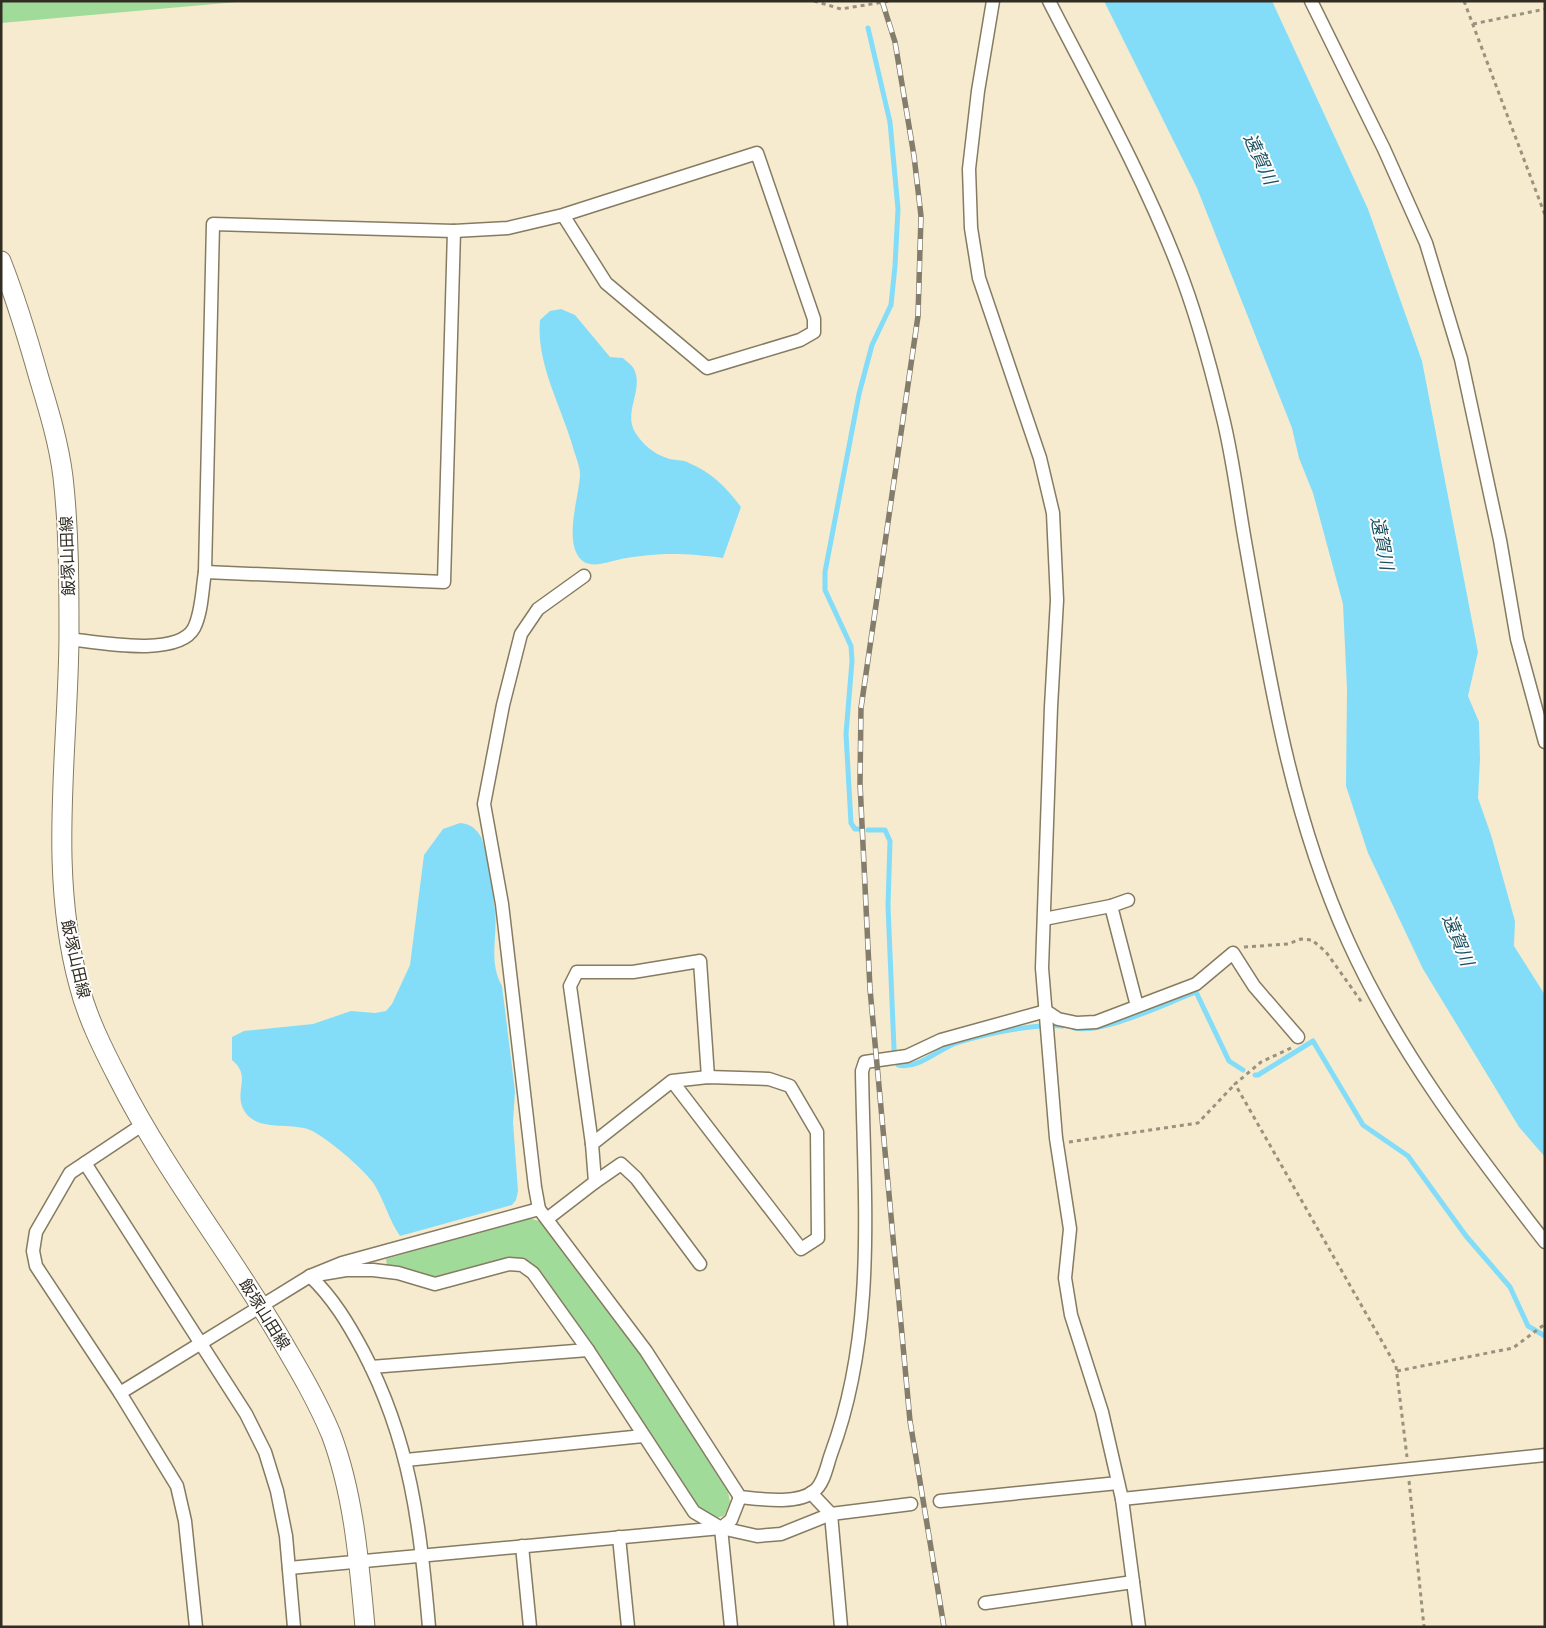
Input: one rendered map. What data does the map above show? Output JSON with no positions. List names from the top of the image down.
{
  "streets": {
    "main road": ["飯塚山田線"]
  },
  "water": ["遠賀川"]
}
